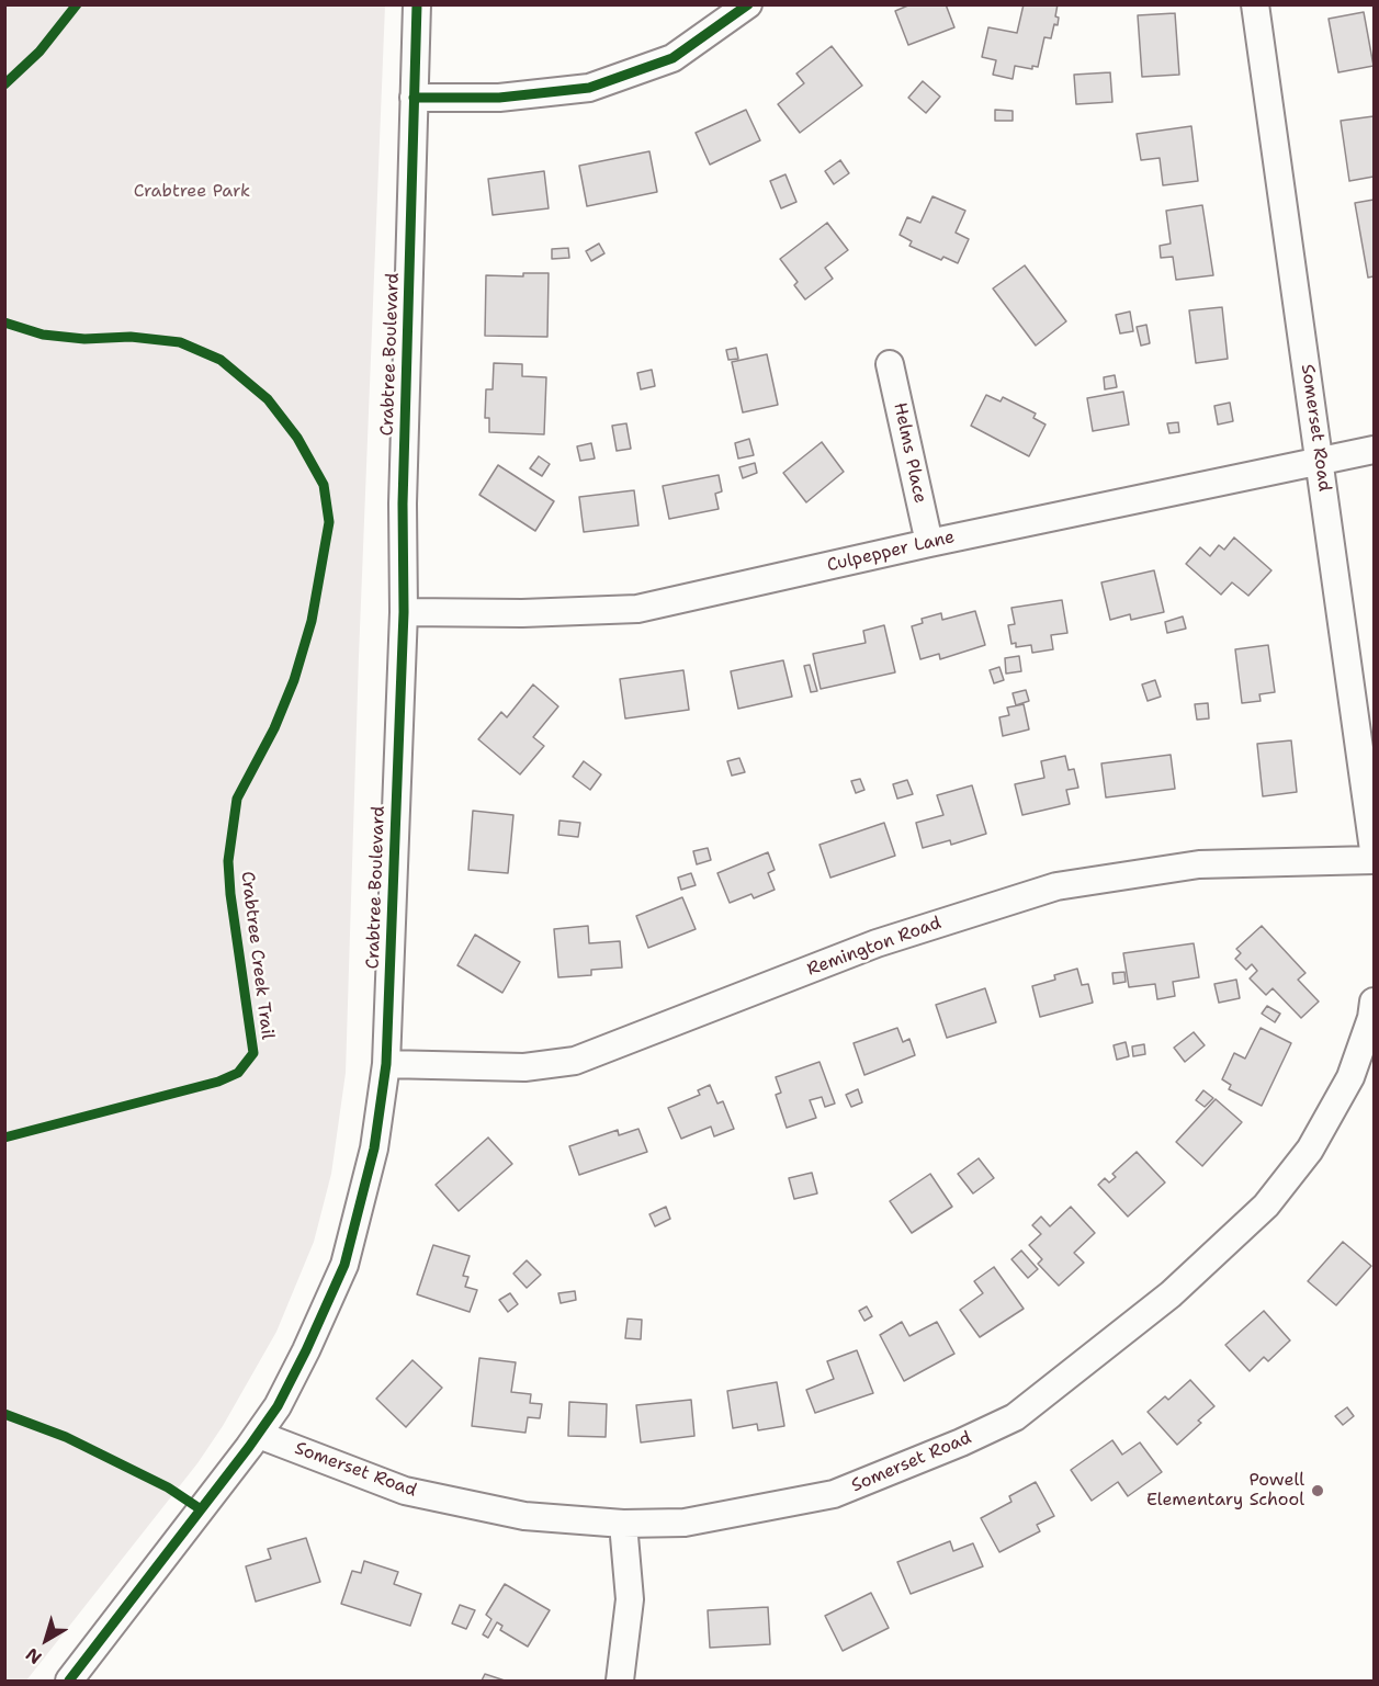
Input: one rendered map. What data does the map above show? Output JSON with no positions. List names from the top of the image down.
{
  "streets": {
    "street": [
      "Crabtree Boulevard",
      "Somerset Road",
      "Helms Place",
      "Culpepper Lane",
      "Remington Road"
    ],
    "cycle path": ["Crabtree Creek Trail"]
  },
  "crossings": [
    ["Crabtree Boulevard", "Somerset Road"],
    ["Crabtree Boulevard", "Culpepper Lane"],
    ["Crabtree Boulevard", "Remington Road"],
    ["Somerset Road", "Culpepper Lane"],
    ["Helms Place", "Culpepper Lane"]
  ],
  "parks": ["Crabtree Park"],
  "places": ["Powell Elementary School"],
  "north": "bottom left"
}
